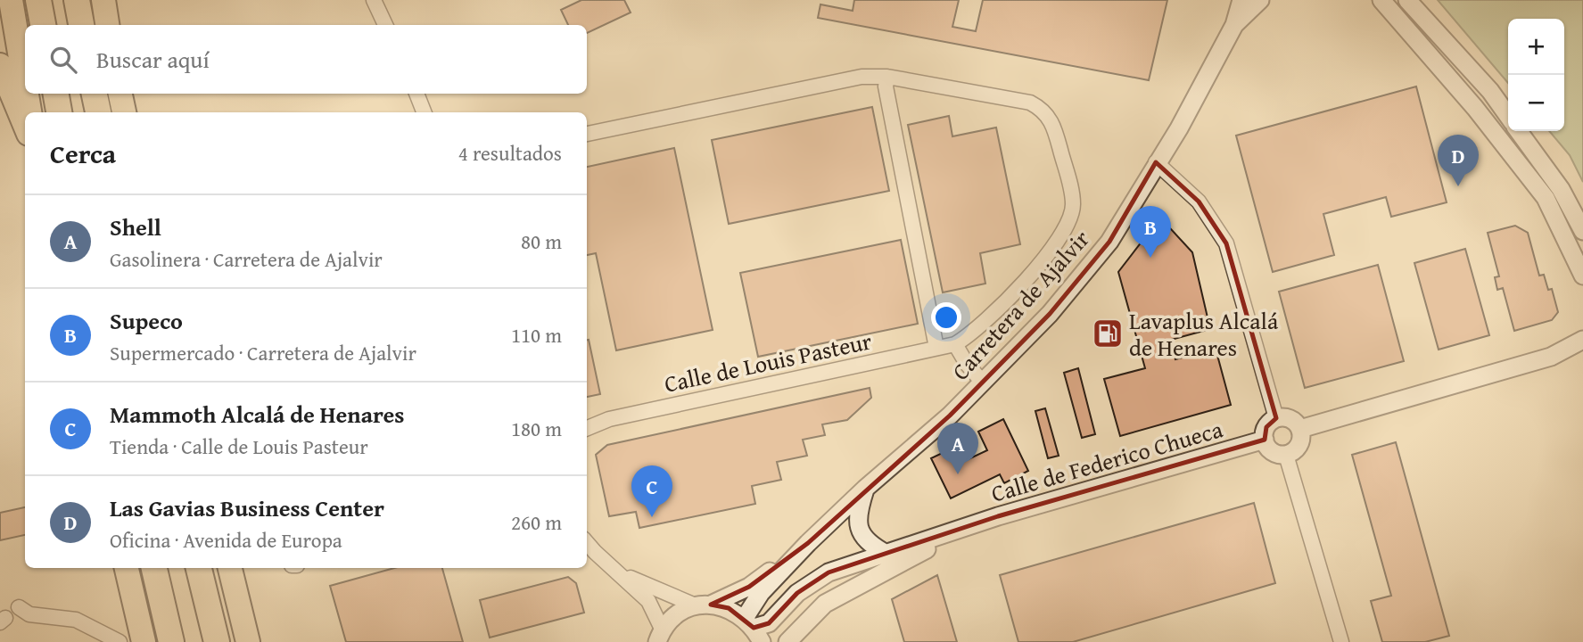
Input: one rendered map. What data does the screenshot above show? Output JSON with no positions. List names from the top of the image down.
{
  "streets": {
    "street": ["Carretera de Ajalvir", "Calle de Louis Pasteur", "Calle de Federico Chueca"]
  },
  "places": {
    "fuel station": ["Lavaplus Alcalá de Henares"]
  },
  "page": {
    "map_buttons": ["+", "−"],
    "search": "Buscar aquí",
    "heading": ["Cerca", "4 resultados"],
    "pins": [
      "D",
      "B",
      "A",
      "C"
    ],
    "list": [
      {
        "mark": "A",
        "name": "Shell",
        "note": "Gasolinera · Carretera de Ajalvir",
        "value": "80 m"
      },
      {
        "mark": "B",
        "name": "Supeco",
        "note": "Supermercado · Carretera de Ajalvir",
        "value": "110 m"
      },
      {
        "mark": "C",
        "name": "Mammoth Alcalá de Henares",
        "note": "Tienda · Calle de Louis Pasteur",
        "value": "180 m"
      },
      {
        "mark": "D",
        "name": "Las Gavias Business Center",
        "note": "Oficina · Avenida de Europa",
        "value": "260 m"
      }
    ]
  }
}
